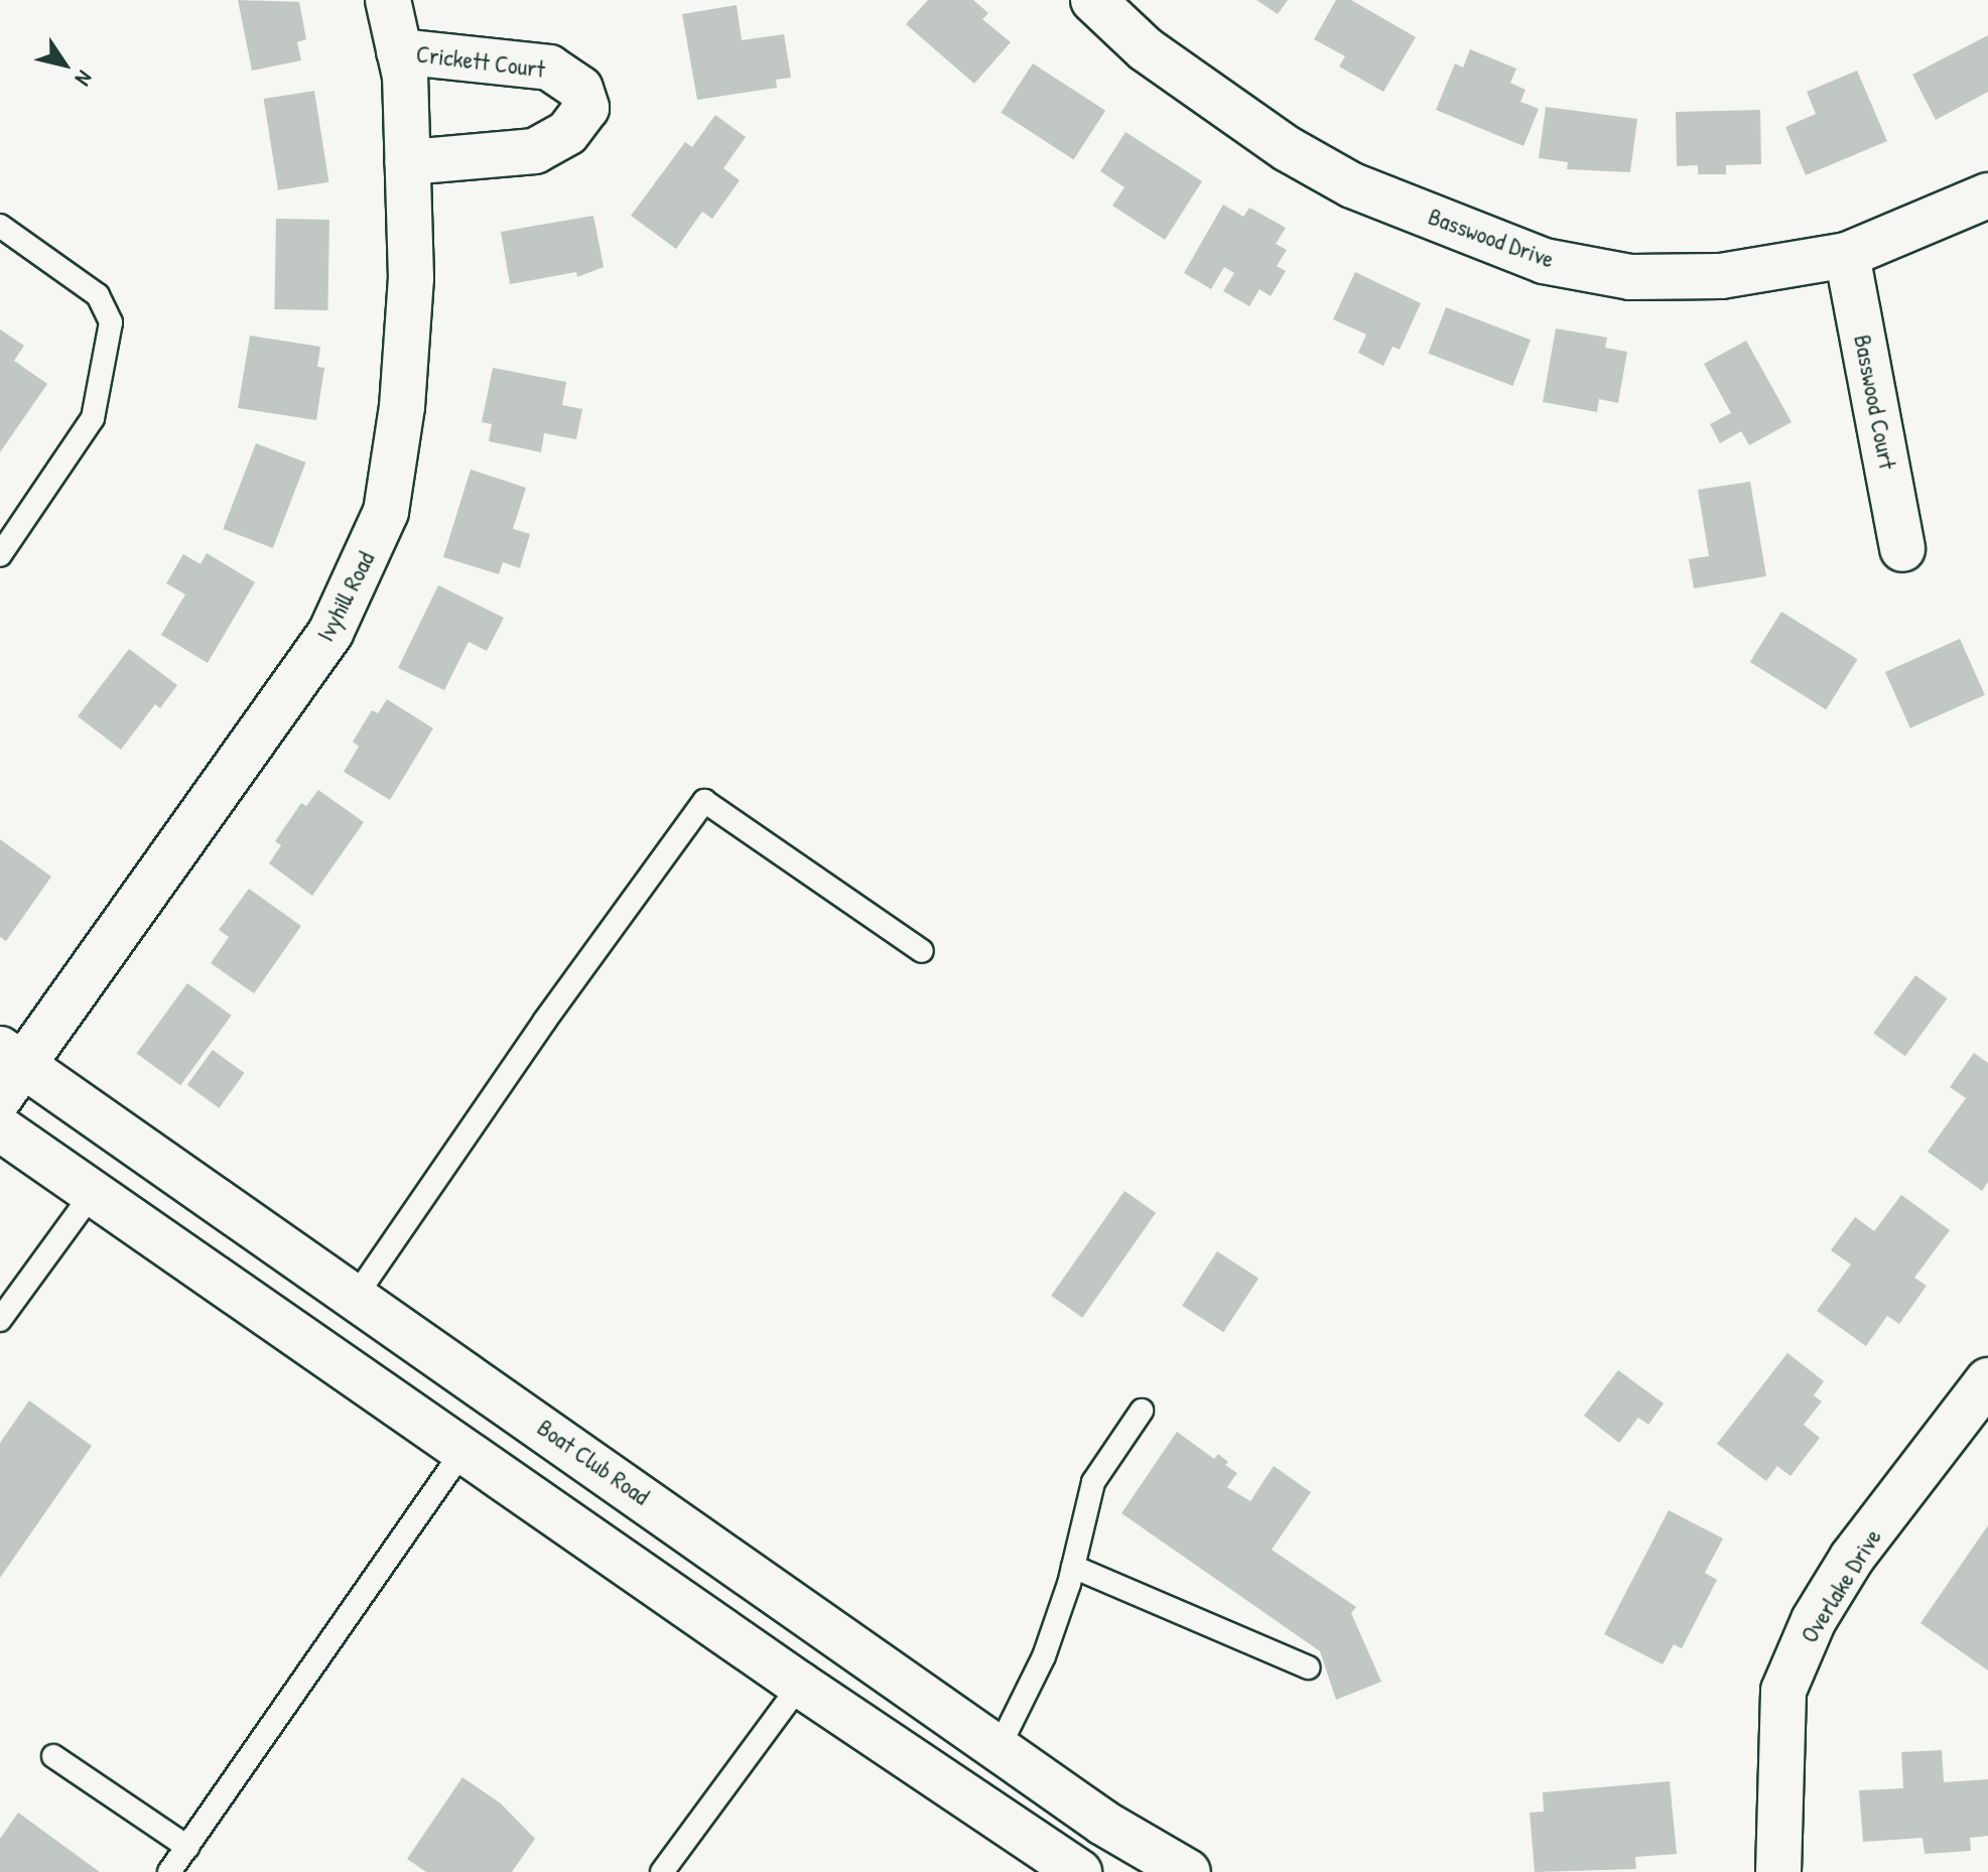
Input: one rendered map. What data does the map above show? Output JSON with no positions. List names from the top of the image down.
{
  "streets": {
    "street": [
      "Crickett Court",
      "Basswood Drive",
      "Basswood Court",
      "Ivyhill Road",
      "Boat Club Road",
      "Overlake Drive"
    ]
  },
  "crossings": [
    ["Crickett Court", "Ivyhill Road"],
    ["Basswood Drive", "Basswood Court"],
    ["Ivyhill Road", "Boat Club Road"]
  ],
  "north": "bottom right"
}
